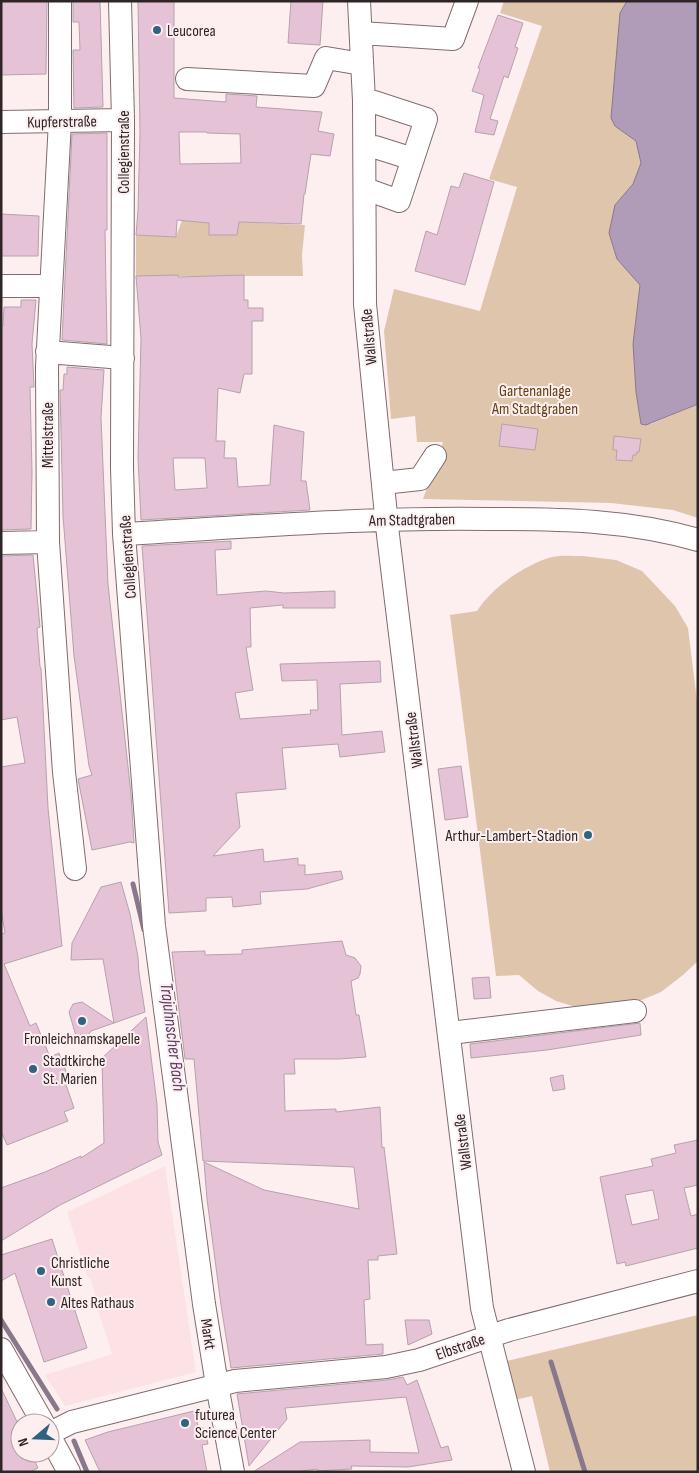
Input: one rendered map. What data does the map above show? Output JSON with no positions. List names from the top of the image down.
{
  "streets": {
    "street": [
      "Kupferstraße",
      "Collegienstraße",
      "Wallstraße",
      "Mittelstraße",
      "Am Stadtgraben",
      "Markt",
      "Elbstraße"
    ]
  },
  "crossings": [
    ["Kupferstraße", "Collegienstraße"],
    ["Kupferstraße", "Mittelstraße"],
    ["Collegienstraße", "Am Stadtgraben"],
    ["Collegienstraße", "Markt"],
    ["Wallstraße", "Am Stadtgraben"],
    ["Wallstraße", "Elbstraße"],
    ["Markt", "Elbstraße"]
  ],
  "water": ["Trajuhnscher Bach"],
  "parks": ["Gartenanlage Am Stadtgraben"],
  "places": [
    "Leucorea",
    "Arthur-Lambert-Stadion",
    "Fronleichnamskapelle",
    "Stadtkirche St. Marien",
    "Christliche Kunst",
    "Altes Rathaus",
    "futurea Science Center"
  ],
  "north": "left"
}
